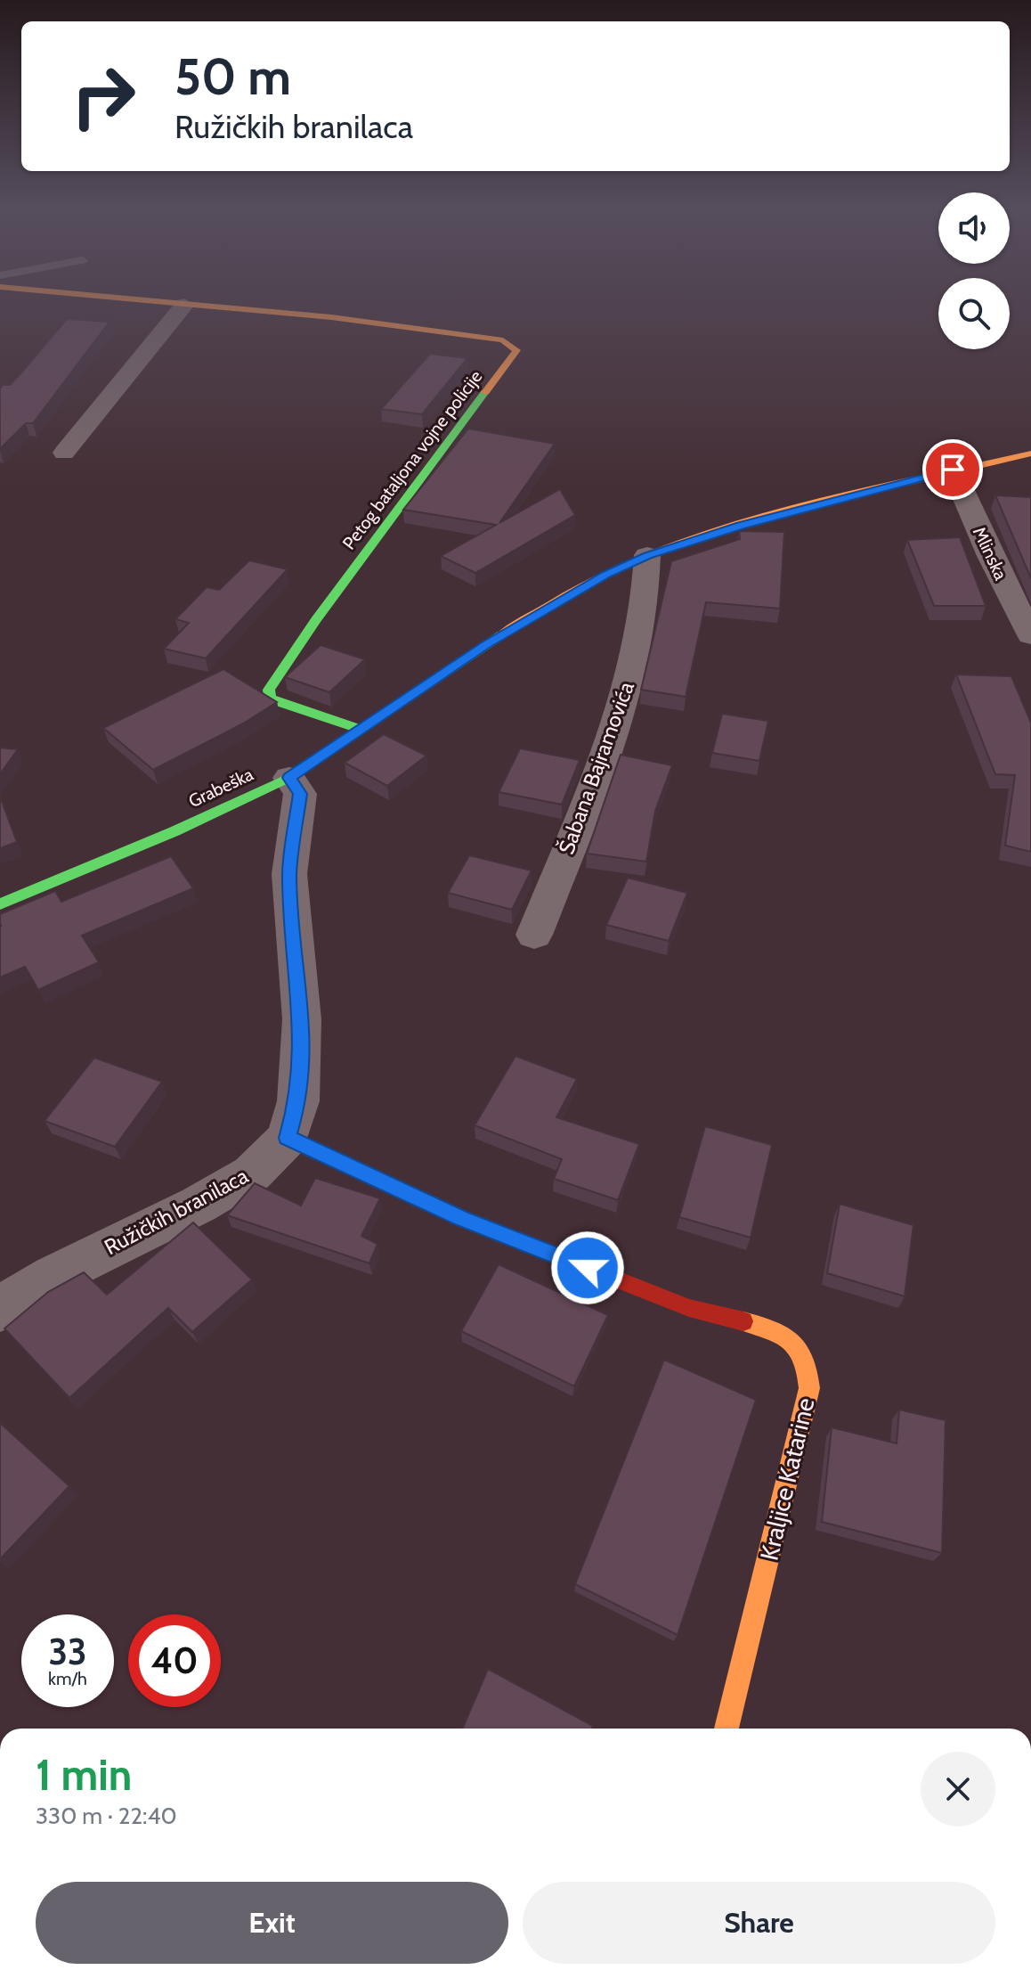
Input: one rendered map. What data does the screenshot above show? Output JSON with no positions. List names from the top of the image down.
{
  "streets": {
    "street": [
      "Petog bataljona vojne policije",
      "Mlinska",
      "Šabana Bajramovića",
      "Grabeška",
      "Ružičkih branilaca",
      "Kraljice Katarine"
    ]
  },
  "crossings": [
    ["Petog bataljona vojne policije", "Grabeška"],
    ["Mlinska", "Grabeška"],
    ["Šabana Bajramovića", "Grabeška"],
    ["Grabeška", "Ružičkih branilaca"],
    ["Ružičkih branilaca", "Kraljice Katarine"]
  ],
  "page": {
    "turn": ["50 m", "Ružičkih branilaca"],
    "speed": "33 km/h",
    "limit": "40",
    "heading": ["1 min", "330 m · 22:40"],
    "buttons": ["Exit", "Share"]
  }
}
